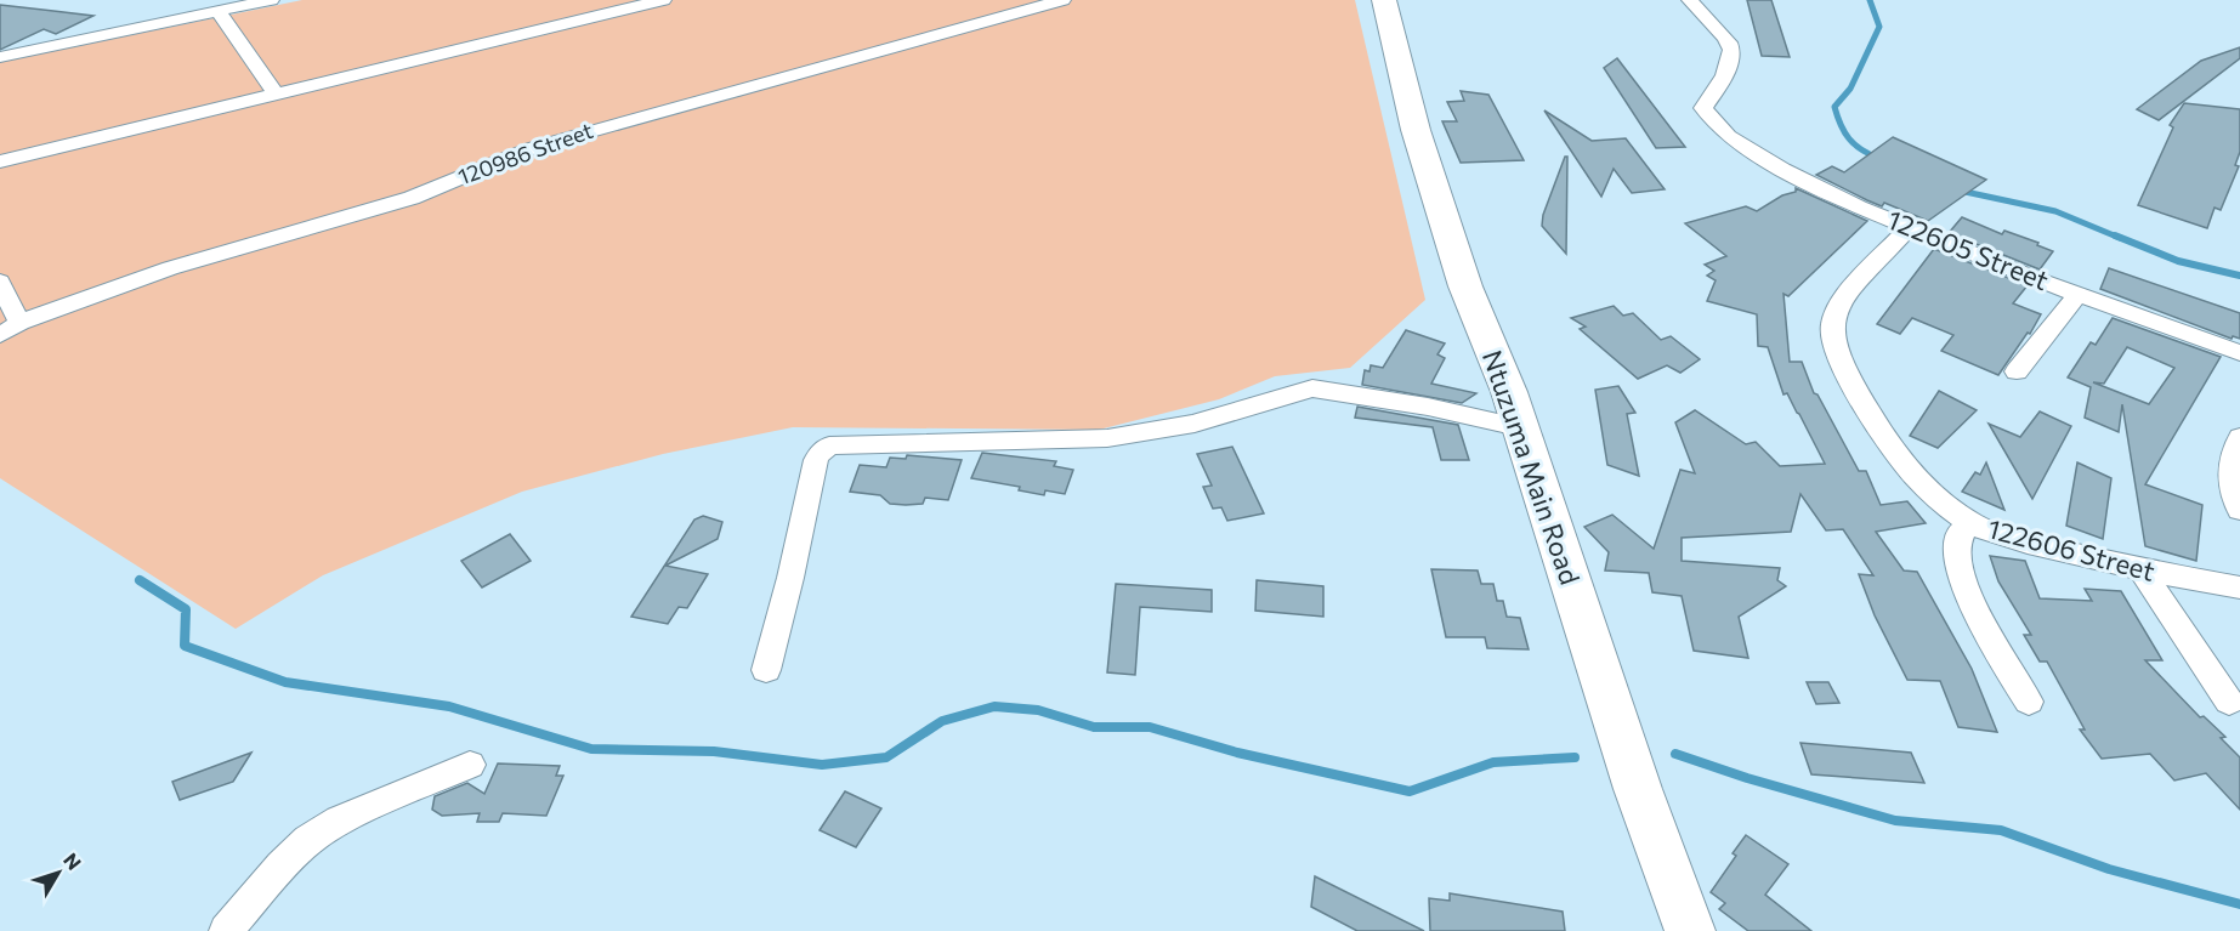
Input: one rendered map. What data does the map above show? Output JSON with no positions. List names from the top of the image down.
{
  "streets": {
    "main road": ["Ntuzuma Main Road"],
    "street": ["120986 Street", "122605 Street", "122606 Street"]
  },
  "crossings": [
    ["122605 Street", "122606 Street"]
  ],
  "north": "top right"
}
